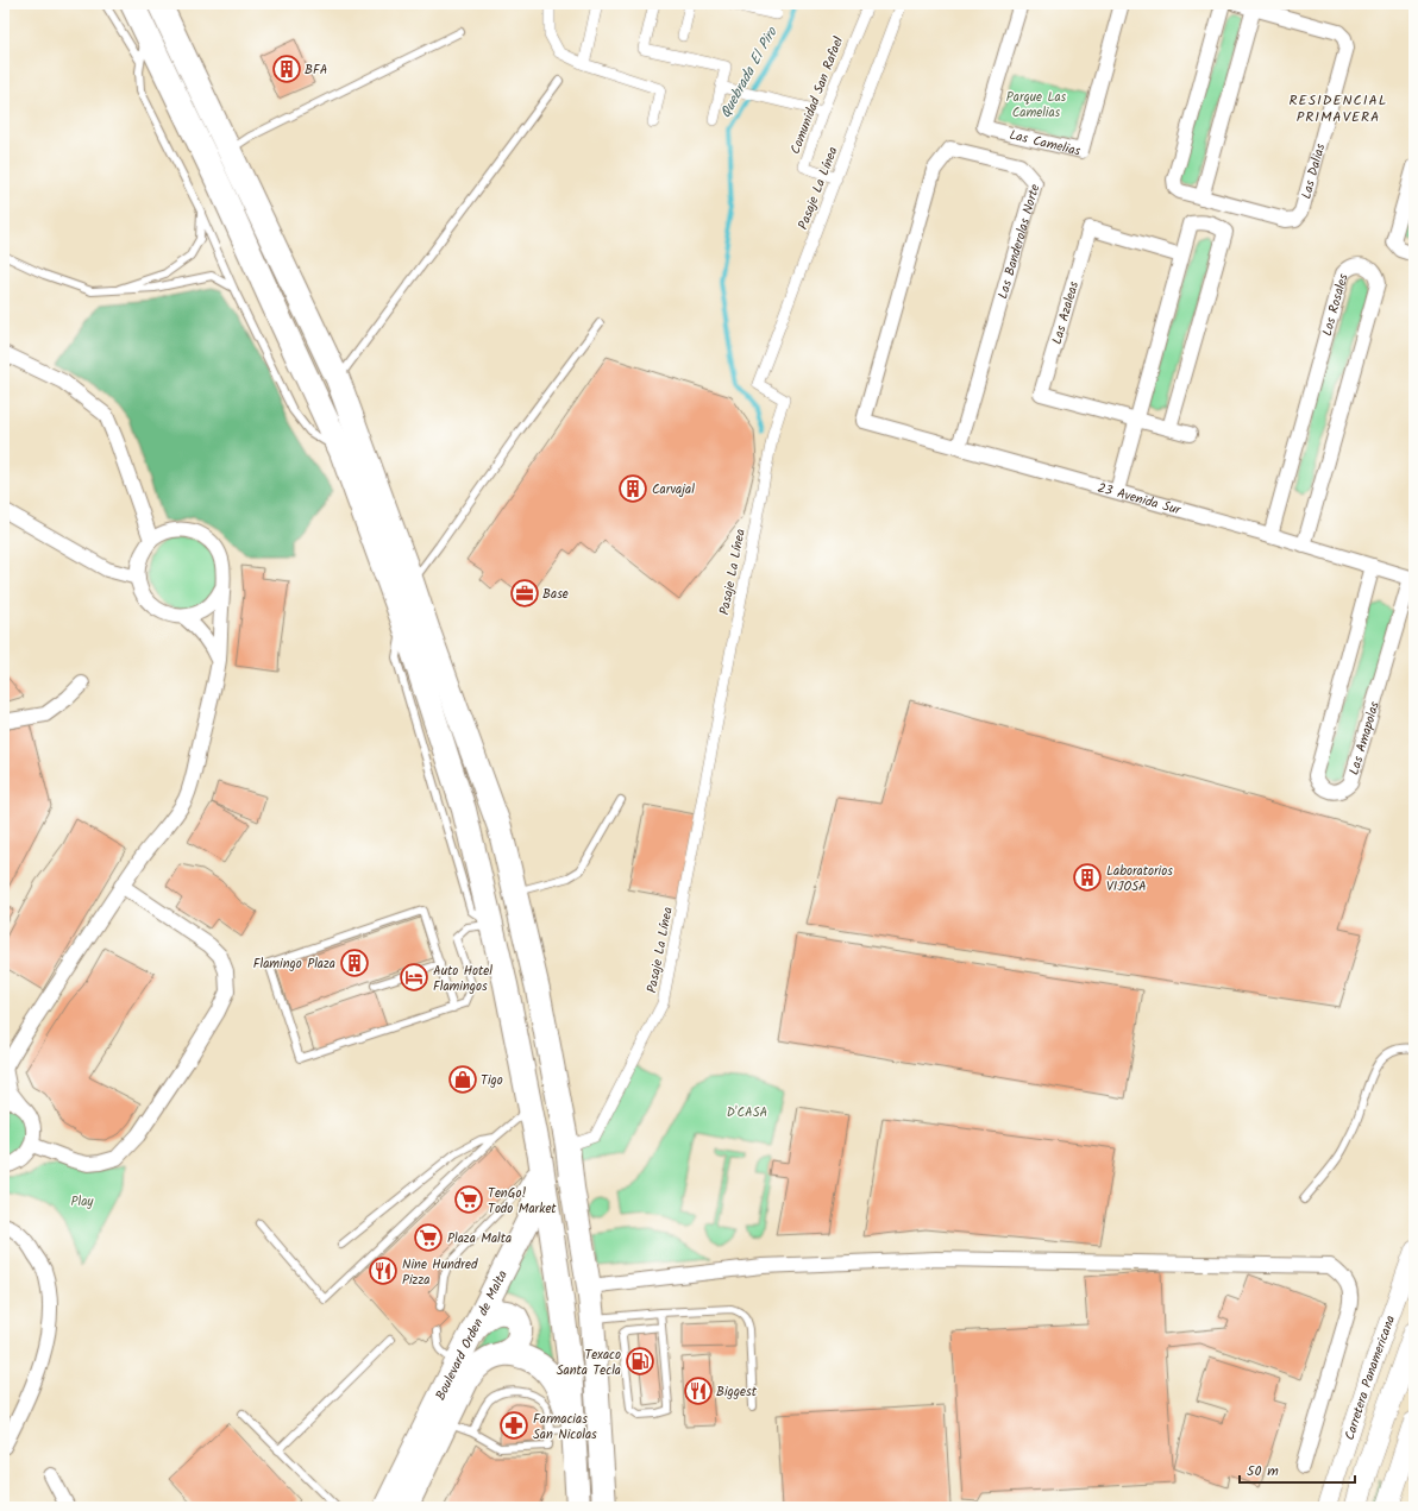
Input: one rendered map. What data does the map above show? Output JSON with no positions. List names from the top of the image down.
{
  "streets": {
    "highway": ["Boulevard Orden de Malta"],
    "main road": ["Carretera Panamericana"],
    "street": [
      "Comunidad San Rafael",
      "Las Camelias",
      "Las Dalias",
      "Pasaje La Línea",
      "Las Banderolas Norte",
      "Los Rosales",
      "Las Azaleas",
      "23 Avenida Sur",
      "Las Amapolas"
    ]
  },
  "crossings": [
    ["Comunidad San Rafael", "Pasaje La Línea"],
    ["Las Banderolas Norte", "23 Avenida Sur"],
    ["Los Rosales", "23 Avenida Sur"],
    ["23 Avenida Sur", "Las Amapolas"]
  ],
  "districts": ["RESIDENCIAL PRIMAVERA"],
  "water": ["Quebrada El Piro"],
  "parks": ["Parque Las Camelias", "D'CASA", "Play"],
  "places": {
    "building": [
      "BFA",
      "Carvajal",
      "Laboratorios VIJOSA",
      "Flamingo Plaza"
    ],
    "office": ["Base"],
    "hotel": ["Auto Hotel Flamingos"],
    "shop": ["Tigo"],
    "supermarket": ["TenGo! Todo Market", "Plaza Malta"],
    "restaurant": ["Nine Hundred Pizza", "Biggest"],
    "fuel station": ["Texaco Santa Tecla"],
    "pharmacy": ["Farmacias San Nicolas"]
  },
  "scale_bar": "50 m"
}
